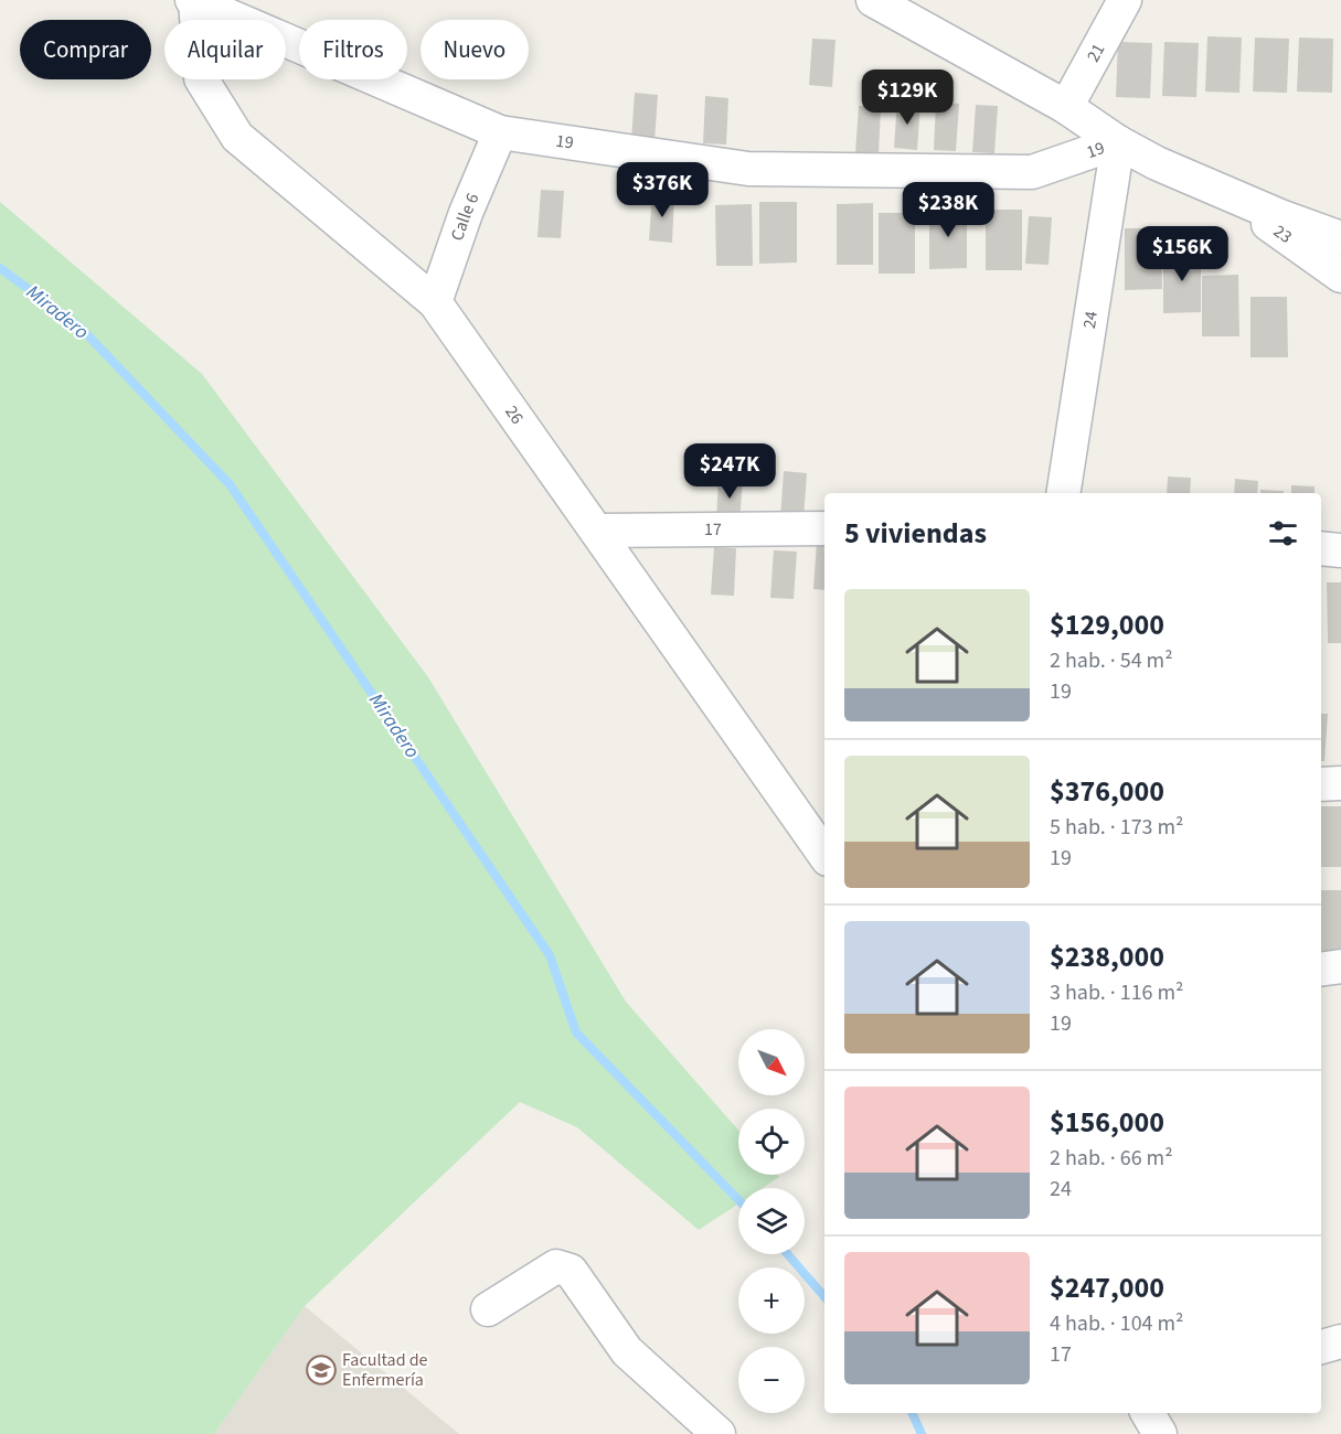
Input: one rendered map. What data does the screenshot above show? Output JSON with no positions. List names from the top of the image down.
{
  "streets": {
    "street": [
      "21",
      "19",
      "Calle 6",
      "23",
      "24",
      "26",
      "17"
    ]
  },
  "crossings": [
    ["21", "23"],
    ["19", "Calle 6"],
    ["19", "23"],
    ["19", "24"],
    ["19", "26"],
    ["Calle 6", "26"],
    ["23", "24"],
    ["26", "17"]
  ],
  "water": ["Miradero"],
  "places": {
    "school or university": ["Facultad de Enfermería"]
  },
  "north": "bottom right",
  "page": {
    "chip": [
      "Comprar",
      "Alquilar",
      "Filtros",
      "Nuevo"
    ],
    "price": [
      "$129K",
      "$376K",
      "$238K",
      "$156K",
      "$247K"
    ],
    "heading": "5 viviendas",
    "list": [
      {
        "name": "$129,000",
        "note": "2 hab. · 54 m² · 19"
      },
      {
        "name": "$376,000",
        "note": "5 hab. · 173 m² · 19"
      },
      {
        "name": "$238,000",
        "note": "3 hab. · 116 m² · 19"
      },
      {
        "name": "$156,000",
        "note": "2 hab. · 66 m² · 24"
      },
      {
        "name": "$247,000",
        "note": "4 hab. · 104 m² · 17"
      }
    ],
    "map_buttons": ["+", "−"]
  }
}
